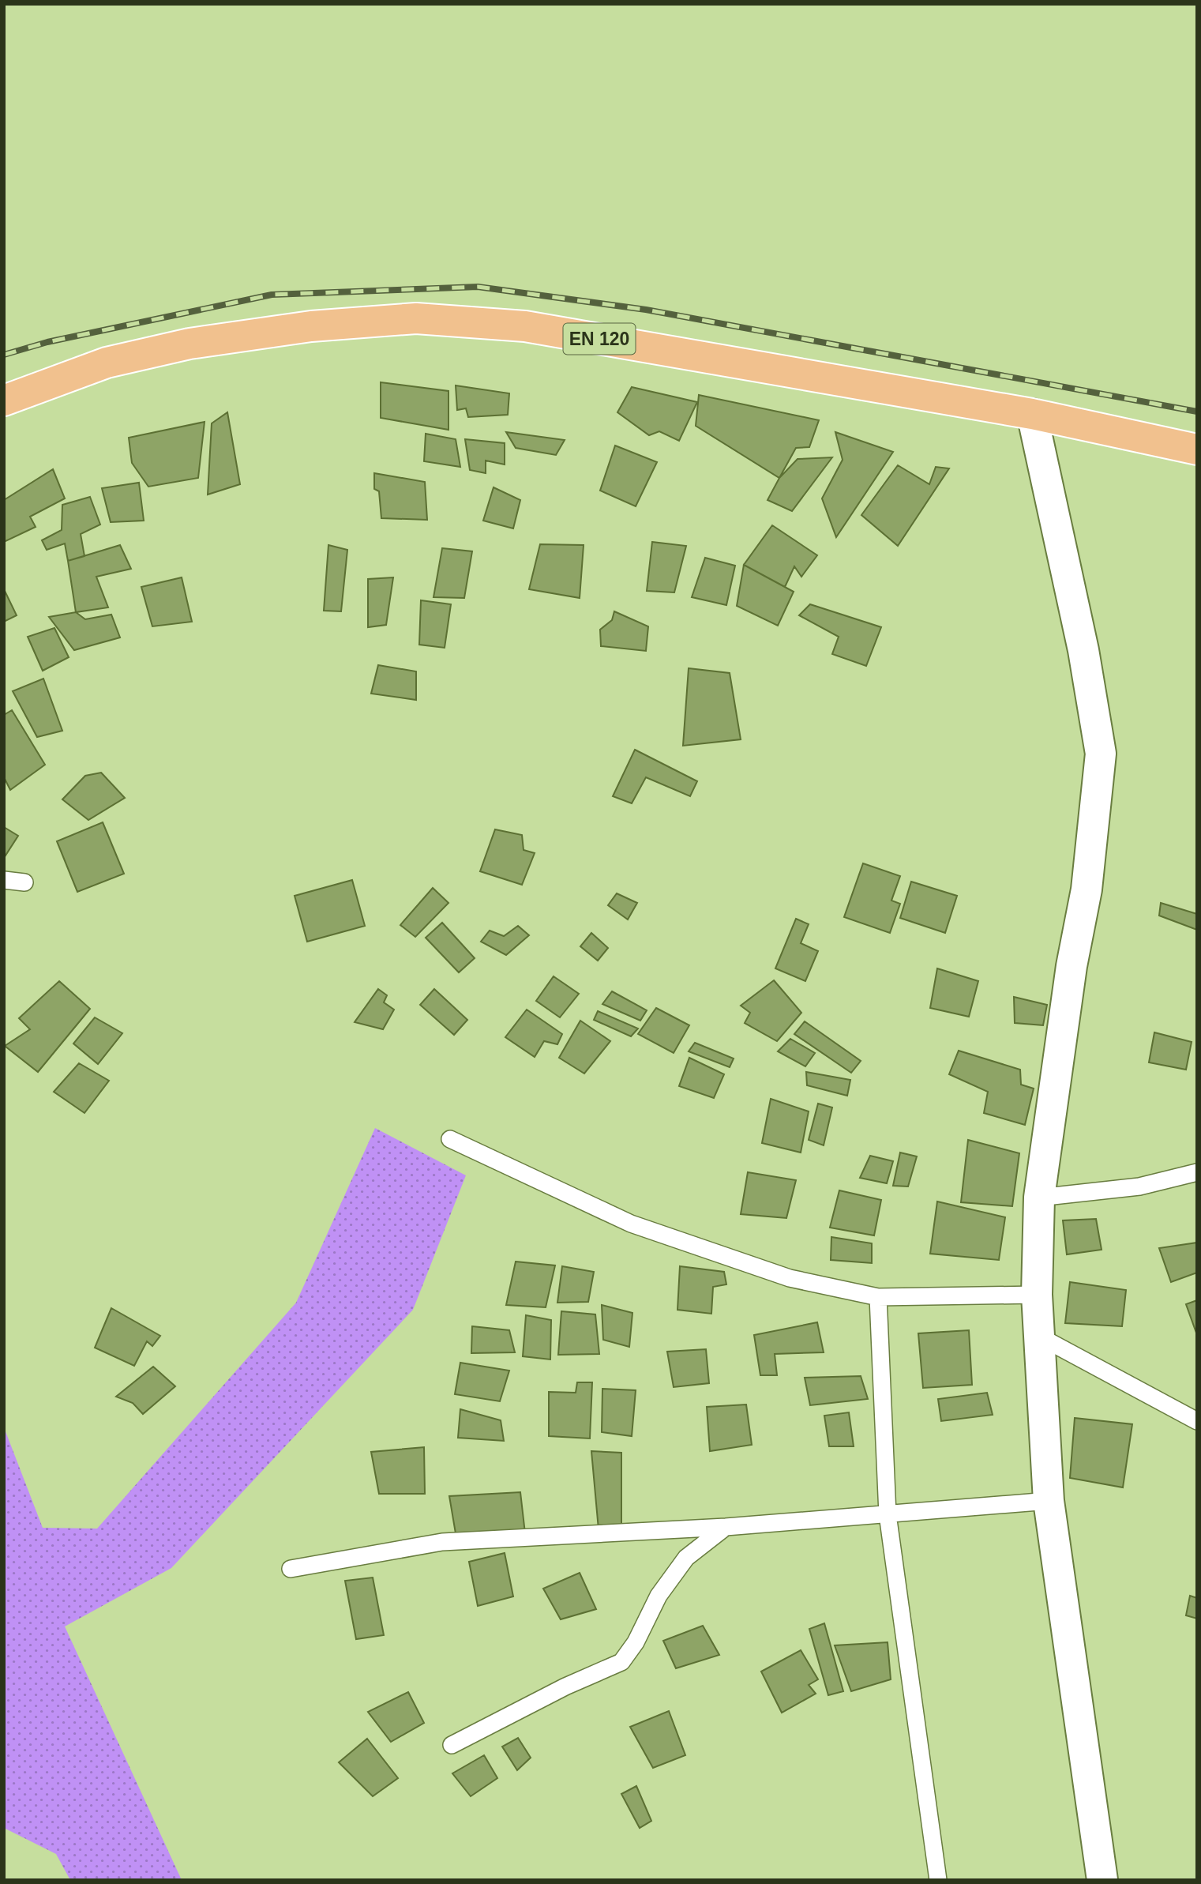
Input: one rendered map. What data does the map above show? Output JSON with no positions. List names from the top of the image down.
{
  "streets": {
    "main road": ["EN 120"]
  }
}
